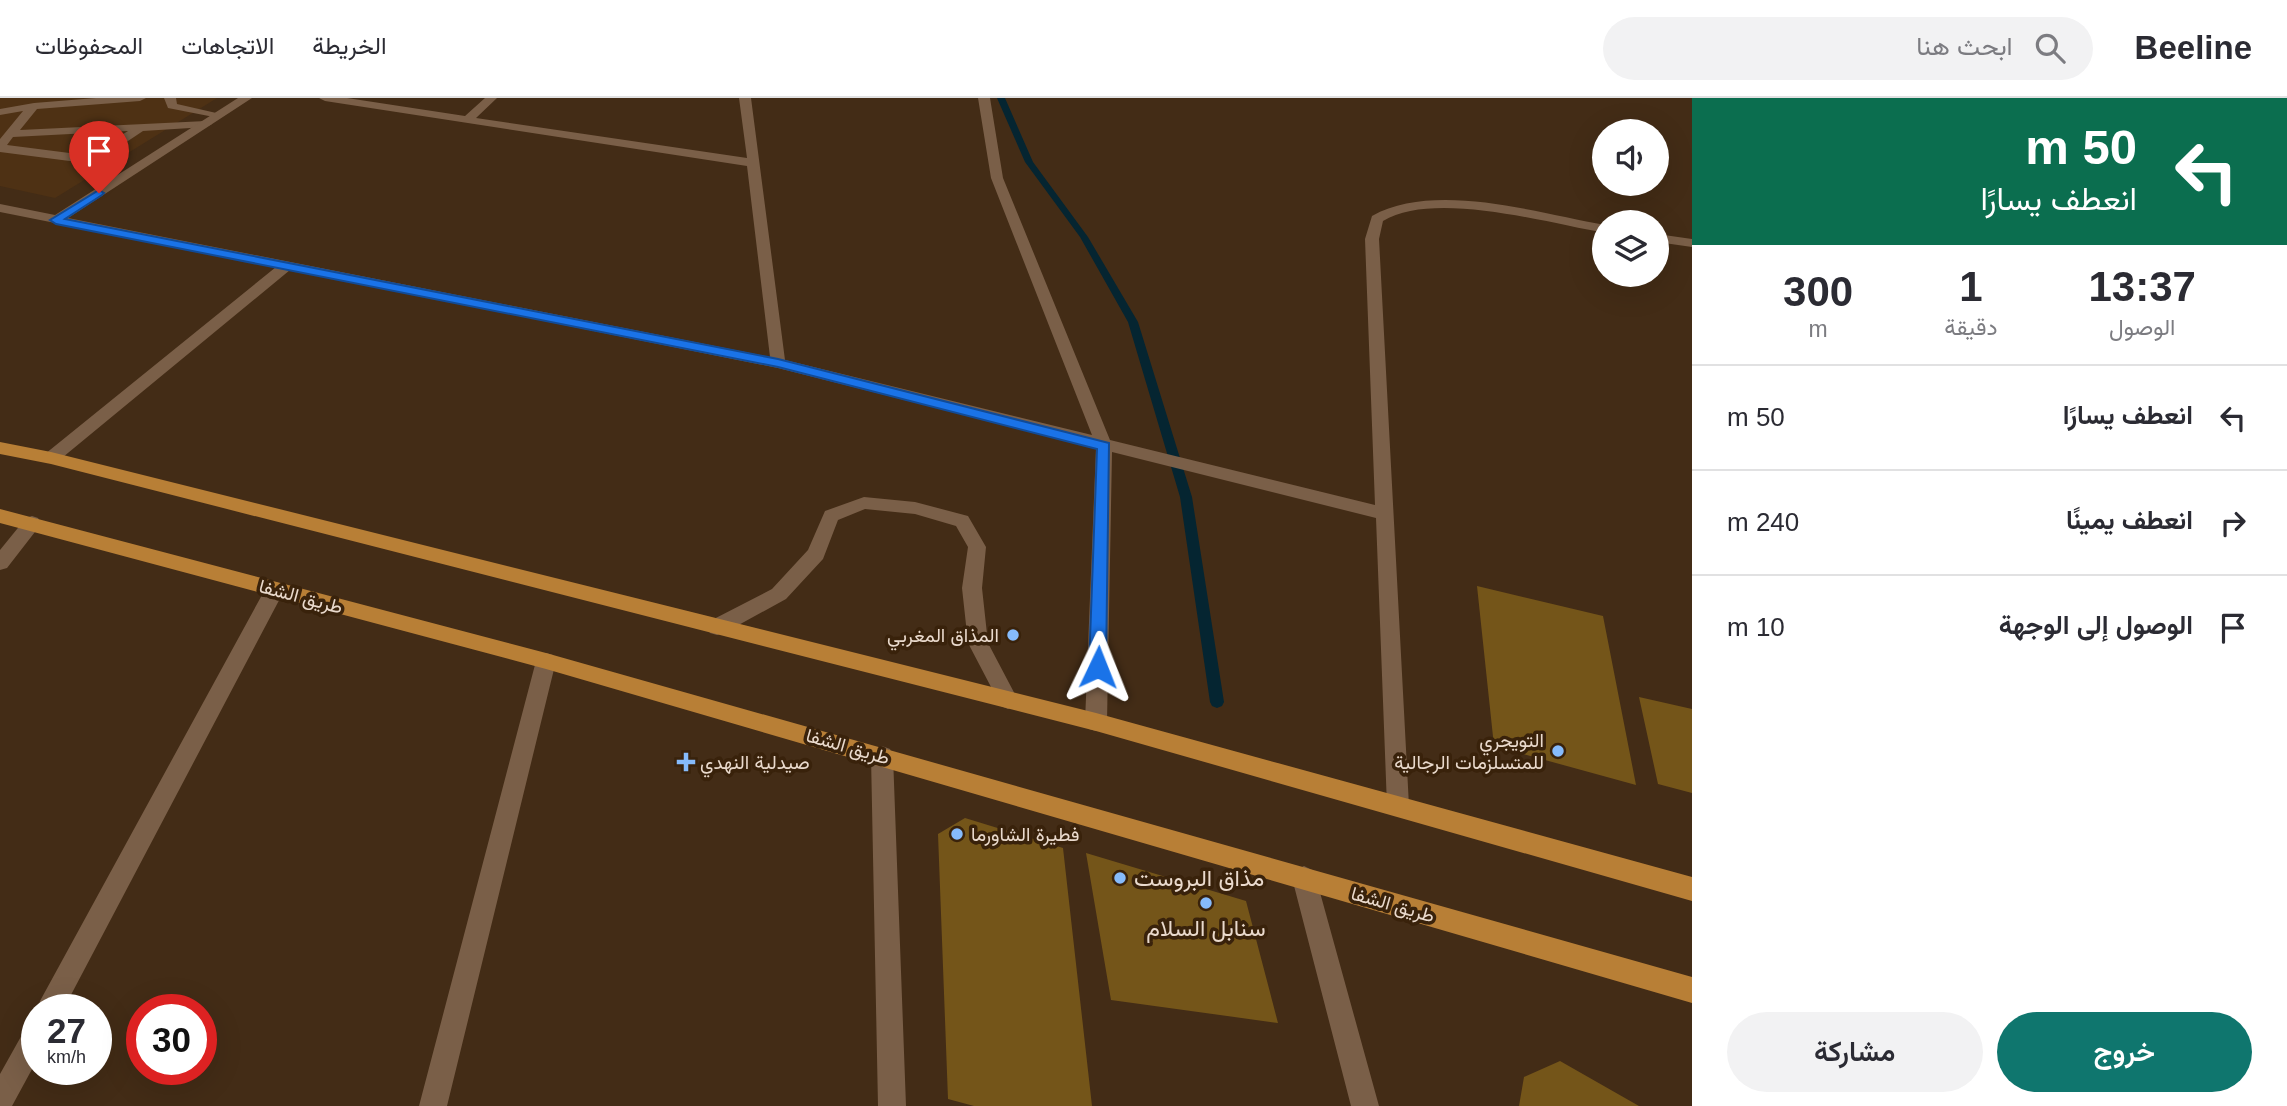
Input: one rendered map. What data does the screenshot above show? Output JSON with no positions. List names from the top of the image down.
{
  "streets": {
    "main road": ["طريق الشفا"]
  },
  "places": {
    "other": [
      "المذاق المغربي",
      "التويجري للمتسلزمات الرجالية",
      "فطيرة الشاورما",
      "مذاق البروست",
      "سنابل السلام"
    ],
    "health": ["صيدلية النهدي"]
  },
  "page": {
    "header": "Beeline",
    "search": "ابحث هنا",
    "nav": ["الخريطة", "الاتجاهات", "المحفوظات"],
    "turn": ["50 m", "انعطف يسارًا"],
    "eta": [
      "13:37",
      "الوصول",
      "1",
      "دقيقة",
      "300",
      "m"
    ],
    "list": [
      {
        "name": "انعطف يسارًا",
        "value": "50 m"
      },
      {
        "name": "انعطف يمينًا",
        "value": "240 m"
      },
      {
        "name": "الوصول إلى الوجهة",
        "value": "10 m"
      }
    ],
    "speed": "27 km/h",
    "limit": "30",
    "buttons": ["خروج", "مشاركة"]
  }
}
